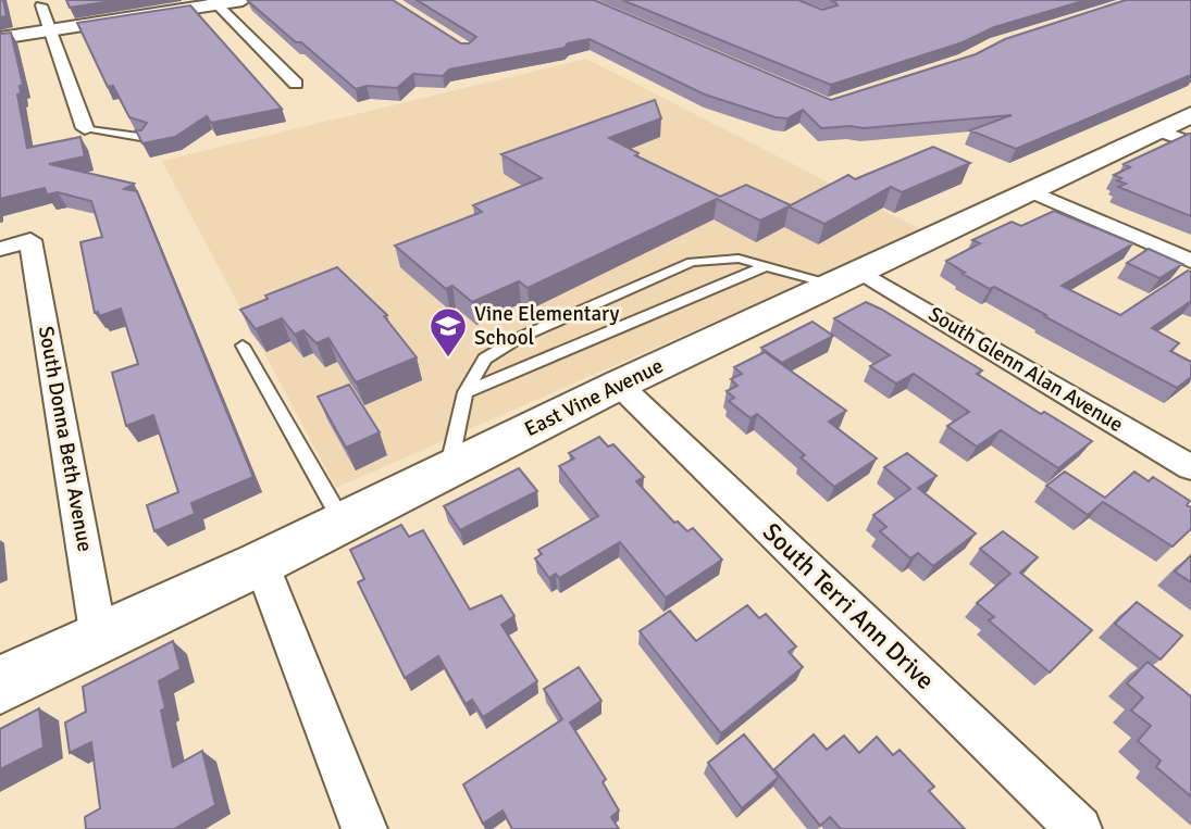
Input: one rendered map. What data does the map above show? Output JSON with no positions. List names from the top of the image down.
{
  "streets": {
    "street": [
      "South Glenn Alan Avenue",
      "East Vine Avenue",
      "South Donna Beth Avenue",
      "South Terri Ann Drive"
    ]
  },
  "crossings": [
    ["South Glenn Alan Avenue", "East Vine Avenue"],
    ["East Vine Avenue", "South Donna Beth Avenue"],
    ["East Vine Avenue", "South Terri Ann Drive"]
  ],
  "places": {
    "school or university": ["Vine Elementary School"]
  }
}
